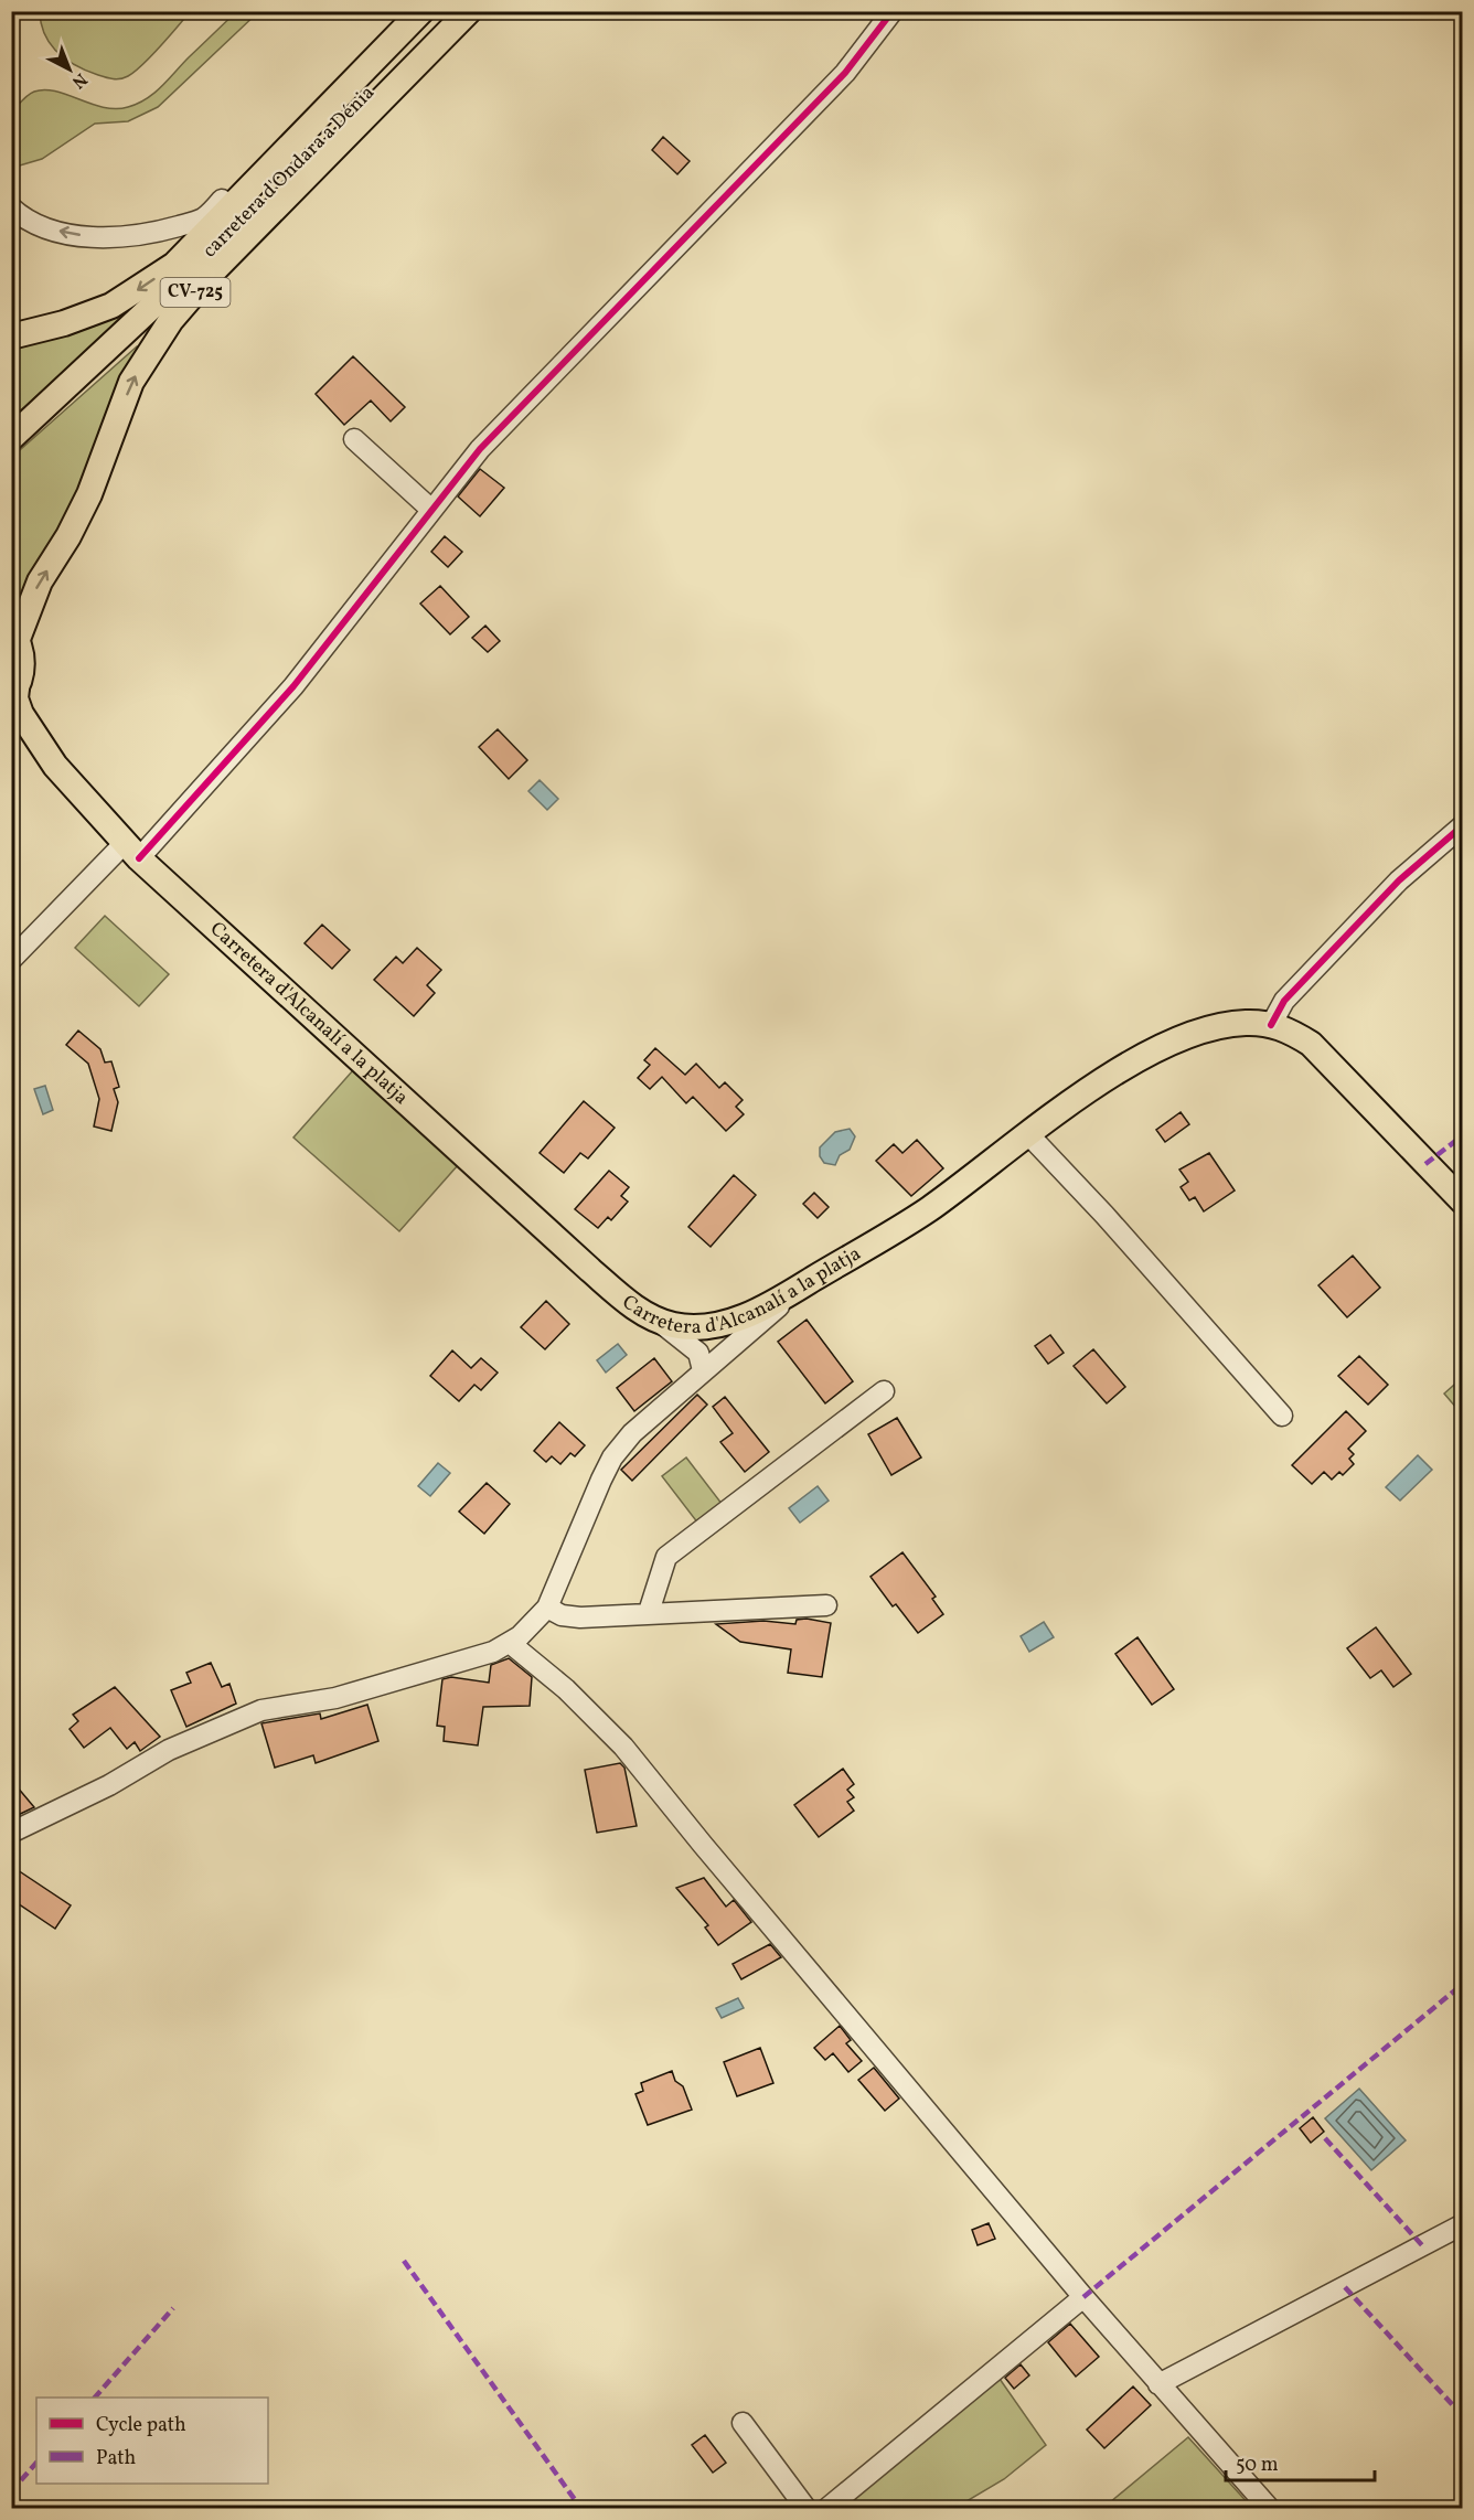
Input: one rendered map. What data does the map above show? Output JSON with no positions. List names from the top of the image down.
{
  "streets": {
    "main road": ["carretera d'Ondara a Dénia", "CV-725", "Carretera d'Alcanalí a la platja"]
  },
  "legend": ["Cycle path", "Path"],
  "scale_bar": "50 m",
  "north": "bottom right"
}
